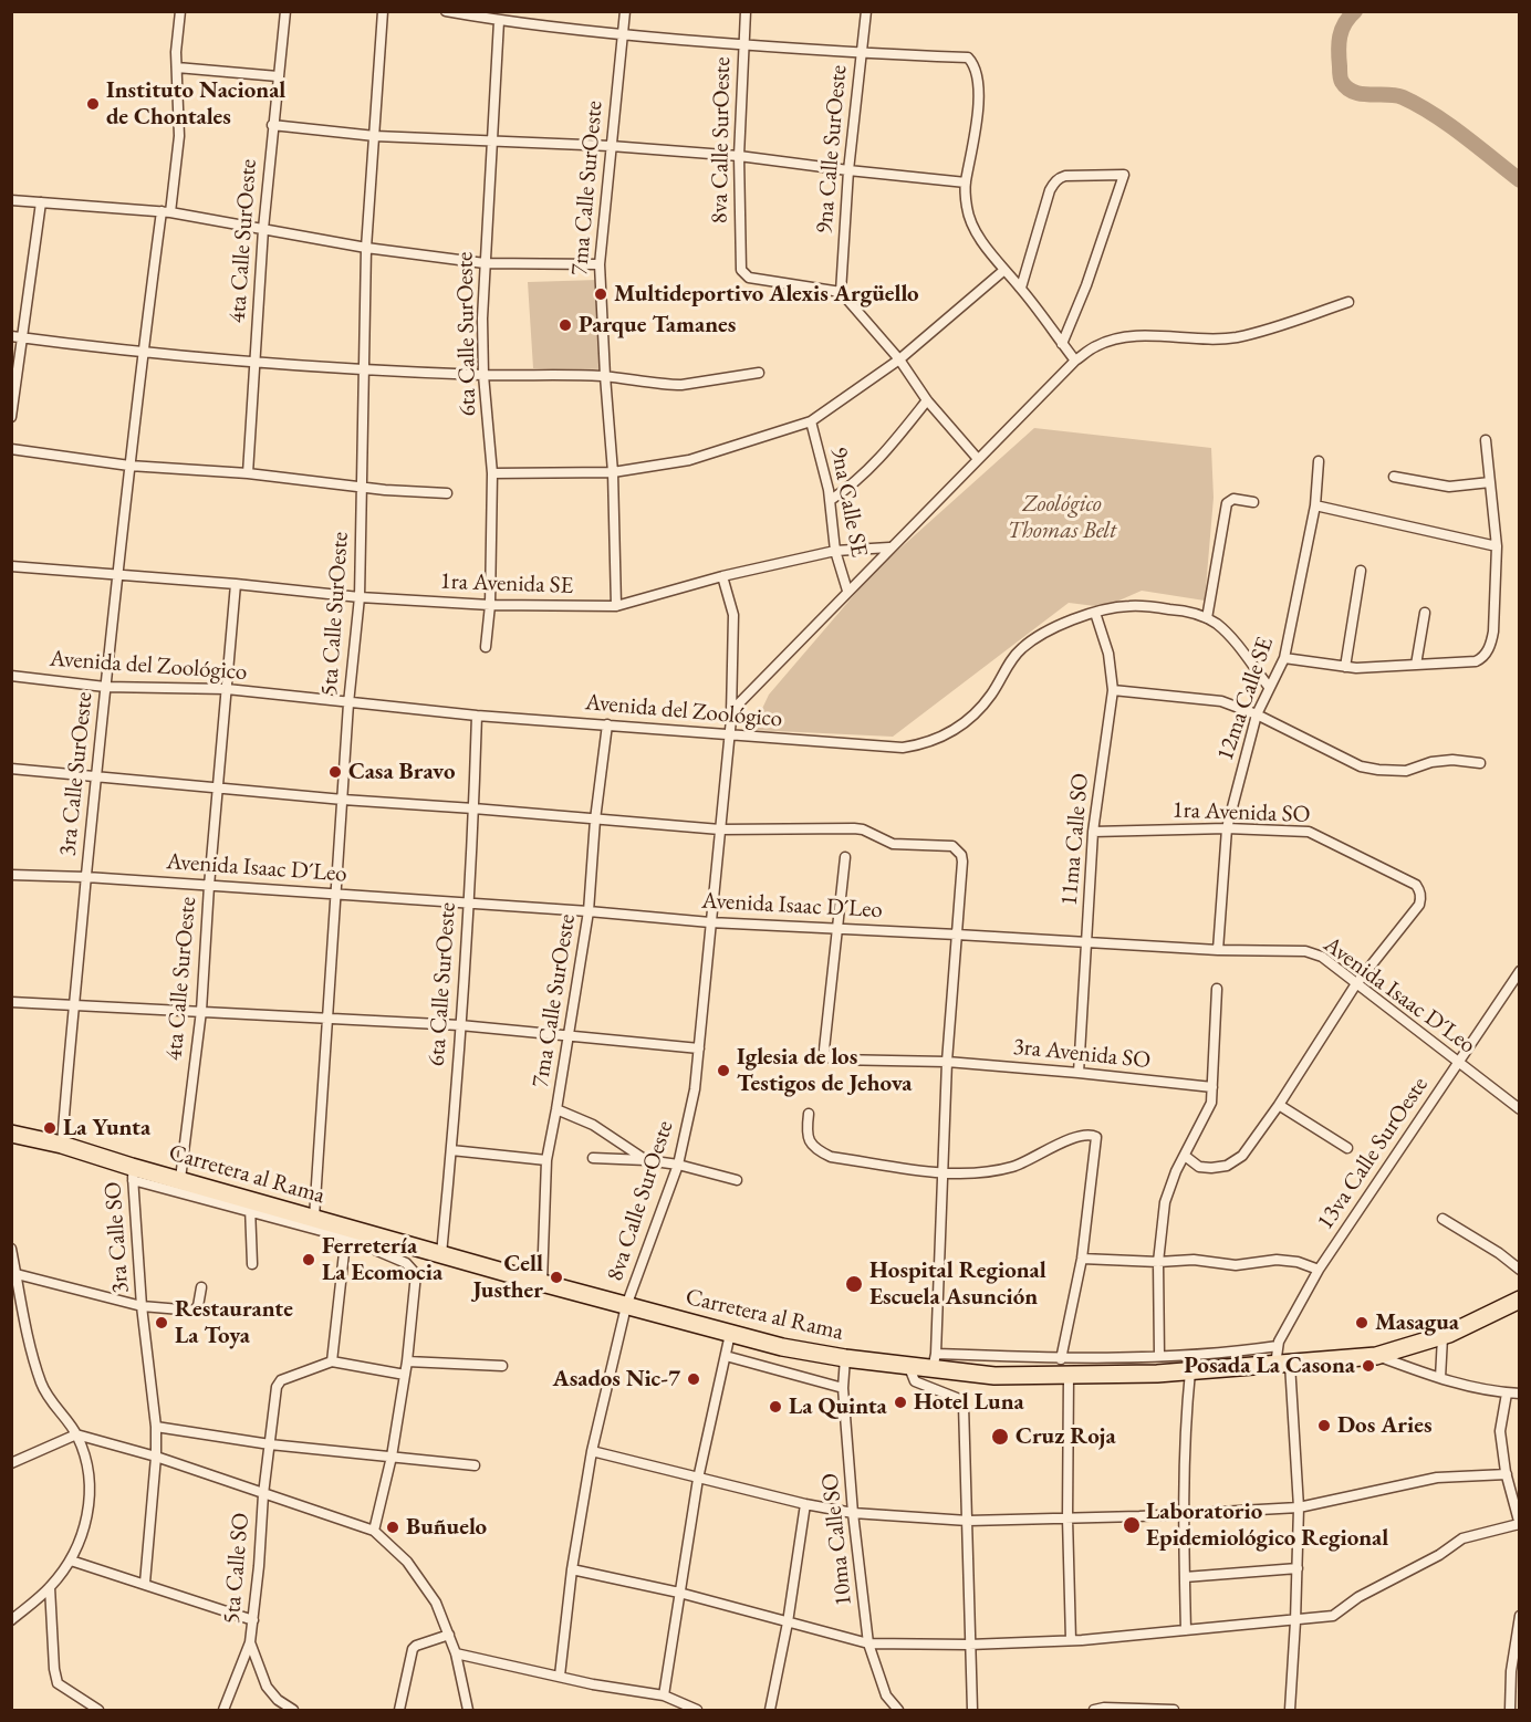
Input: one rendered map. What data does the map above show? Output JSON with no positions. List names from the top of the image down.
{
  "streets": {
    "highway": ["Carretera al Rama"],
    "street": [
      "8va Calle SurOeste",
      "9na Calle SurOeste",
      "7ma Calle SurOeste",
      "4ta Calle SurOeste",
      "6ta Calle SurOeste",
      "9na Calle SE",
      "1ra Avenida SE",
      "5ta Calle SurOeste",
      "Avenida del Zoológico",
      "12ma Calle SE",
      "3ra Calle SurOeste",
      "1ra Avenida SO",
      "11ma Calle SO",
      "Avenida Isaac D´Leo",
      "3ra Avenida SO",
      "13va Calle SurOeste",
      "3ra Calle SO",
      "10ma Calle SO",
      "5ta Calle SO"
    ]
  },
  "crossings": [
    ["8va Calle SurOeste", "9na Calle SurOeste"],
    ["8va Calle SurOeste", "1ra Avenida SE"],
    ["8va Calle SurOeste", "Avenida del Zoológico"],
    ["8va Calle SurOeste", "Avenida Isaac D´Leo"],
    ["8va Calle SurOeste", "Carretera al Rama"],
    ["7ma Calle SurOeste", "1ra Avenida SE"],
    ["7ma Calle SurOeste", "Avenida del Zoológico"],
    ["7ma Calle SurOeste", "Avenida Isaac D´Leo"],
    ["7ma Calle SurOeste", "Carretera al Rama"],
    ["4ta Calle SurOeste", "1ra Avenida SE"],
    ["4ta Calle SurOeste", "Avenida del Zoológico"],
    ["4ta Calle SurOeste", "Avenida Isaac D´Leo"],
    ["4ta Calle SurOeste", "Carretera al Rama"],
    ["6ta Calle SurOeste", "1ra Avenida SE"],
    ["6ta Calle SurOeste", "Avenida del Zoológico"],
    ["6ta Calle SurOeste", "Avenida Isaac D´Leo"],
    ["6ta Calle SurOeste", "Carretera al Rama"],
    ["9na Calle SE", "1ra Avenida SE"],
    ["1ra Avenida SE", "5ta Calle SurOeste"],
    ["1ra Avenida SE", "3ra Calle SurOeste"],
    ["5ta Calle SurOeste", "Avenida del Zoológico"],
    ["5ta Calle SurOeste", "Avenida Isaac D´Leo"],
    ["5ta Calle SurOeste", "Carretera al Rama"],
    ["Avenida del Zoológico", "12ma Calle SE"],
    ["Avenida del Zoológico", "3ra Calle SurOeste"],
    ["Avenida del Zoológico", "11ma Calle SO"],
    ["12ma Calle SE", "1ra Avenida SO"],
    ["12ma Calle SE", "Avenida Isaac D´Leo"],
    ["3ra Calle SurOeste", "Avenida Isaac D´Leo"],
    ["3ra Calle SurOeste", "Carretera al Rama"],
    ["1ra Avenida SO", "11ma Calle SO"],
    ["1ra Avenida SO", "Avenida Isaac D´Leo"],
    ["11ma Calle SO", "Avenida Isaac D´Leo"],
    ["11ma Calle SO", "3ra Avenida SO"],
    ["Avenida Isaac D´Leo", "3ra Avenida SO"],
    ["Avenida Isaac D´Leo", "13va Calle SurOeste"],
    ["13va Calle SurOeste", "Carretera al Rama"],
    ["Carretera al Rama", "3ra Calle SO"],
    ["Carretera al Rama", "10ma Calle SO"]
  ],
  "parks": ["Zoológico Thomas Belt"],
  "places": [
    "Instituto Nacional de Chontales",
    "Multideportivo Alexis Argüello",
    "Parque Tamanes",
    "Casa Bravo",
    "Iglesia de los Testigos de Jehova",
    "La Yunta",
    "Ferretería La Ecomocia",
    "Cell Justher",
    "Hospital Regional Escuela Asunción",
    "Restaurante La Toya",
    "Masagua",
    "Posada La Casona",
    "Asados Nic-7",
    "Hotel Luna",
    "La Quinta",
    "Dos Aries",
    "Cruz Roja",
    "Laboratorio Epidemiológico Regional",
    "Buñuelo"
  ]
}
